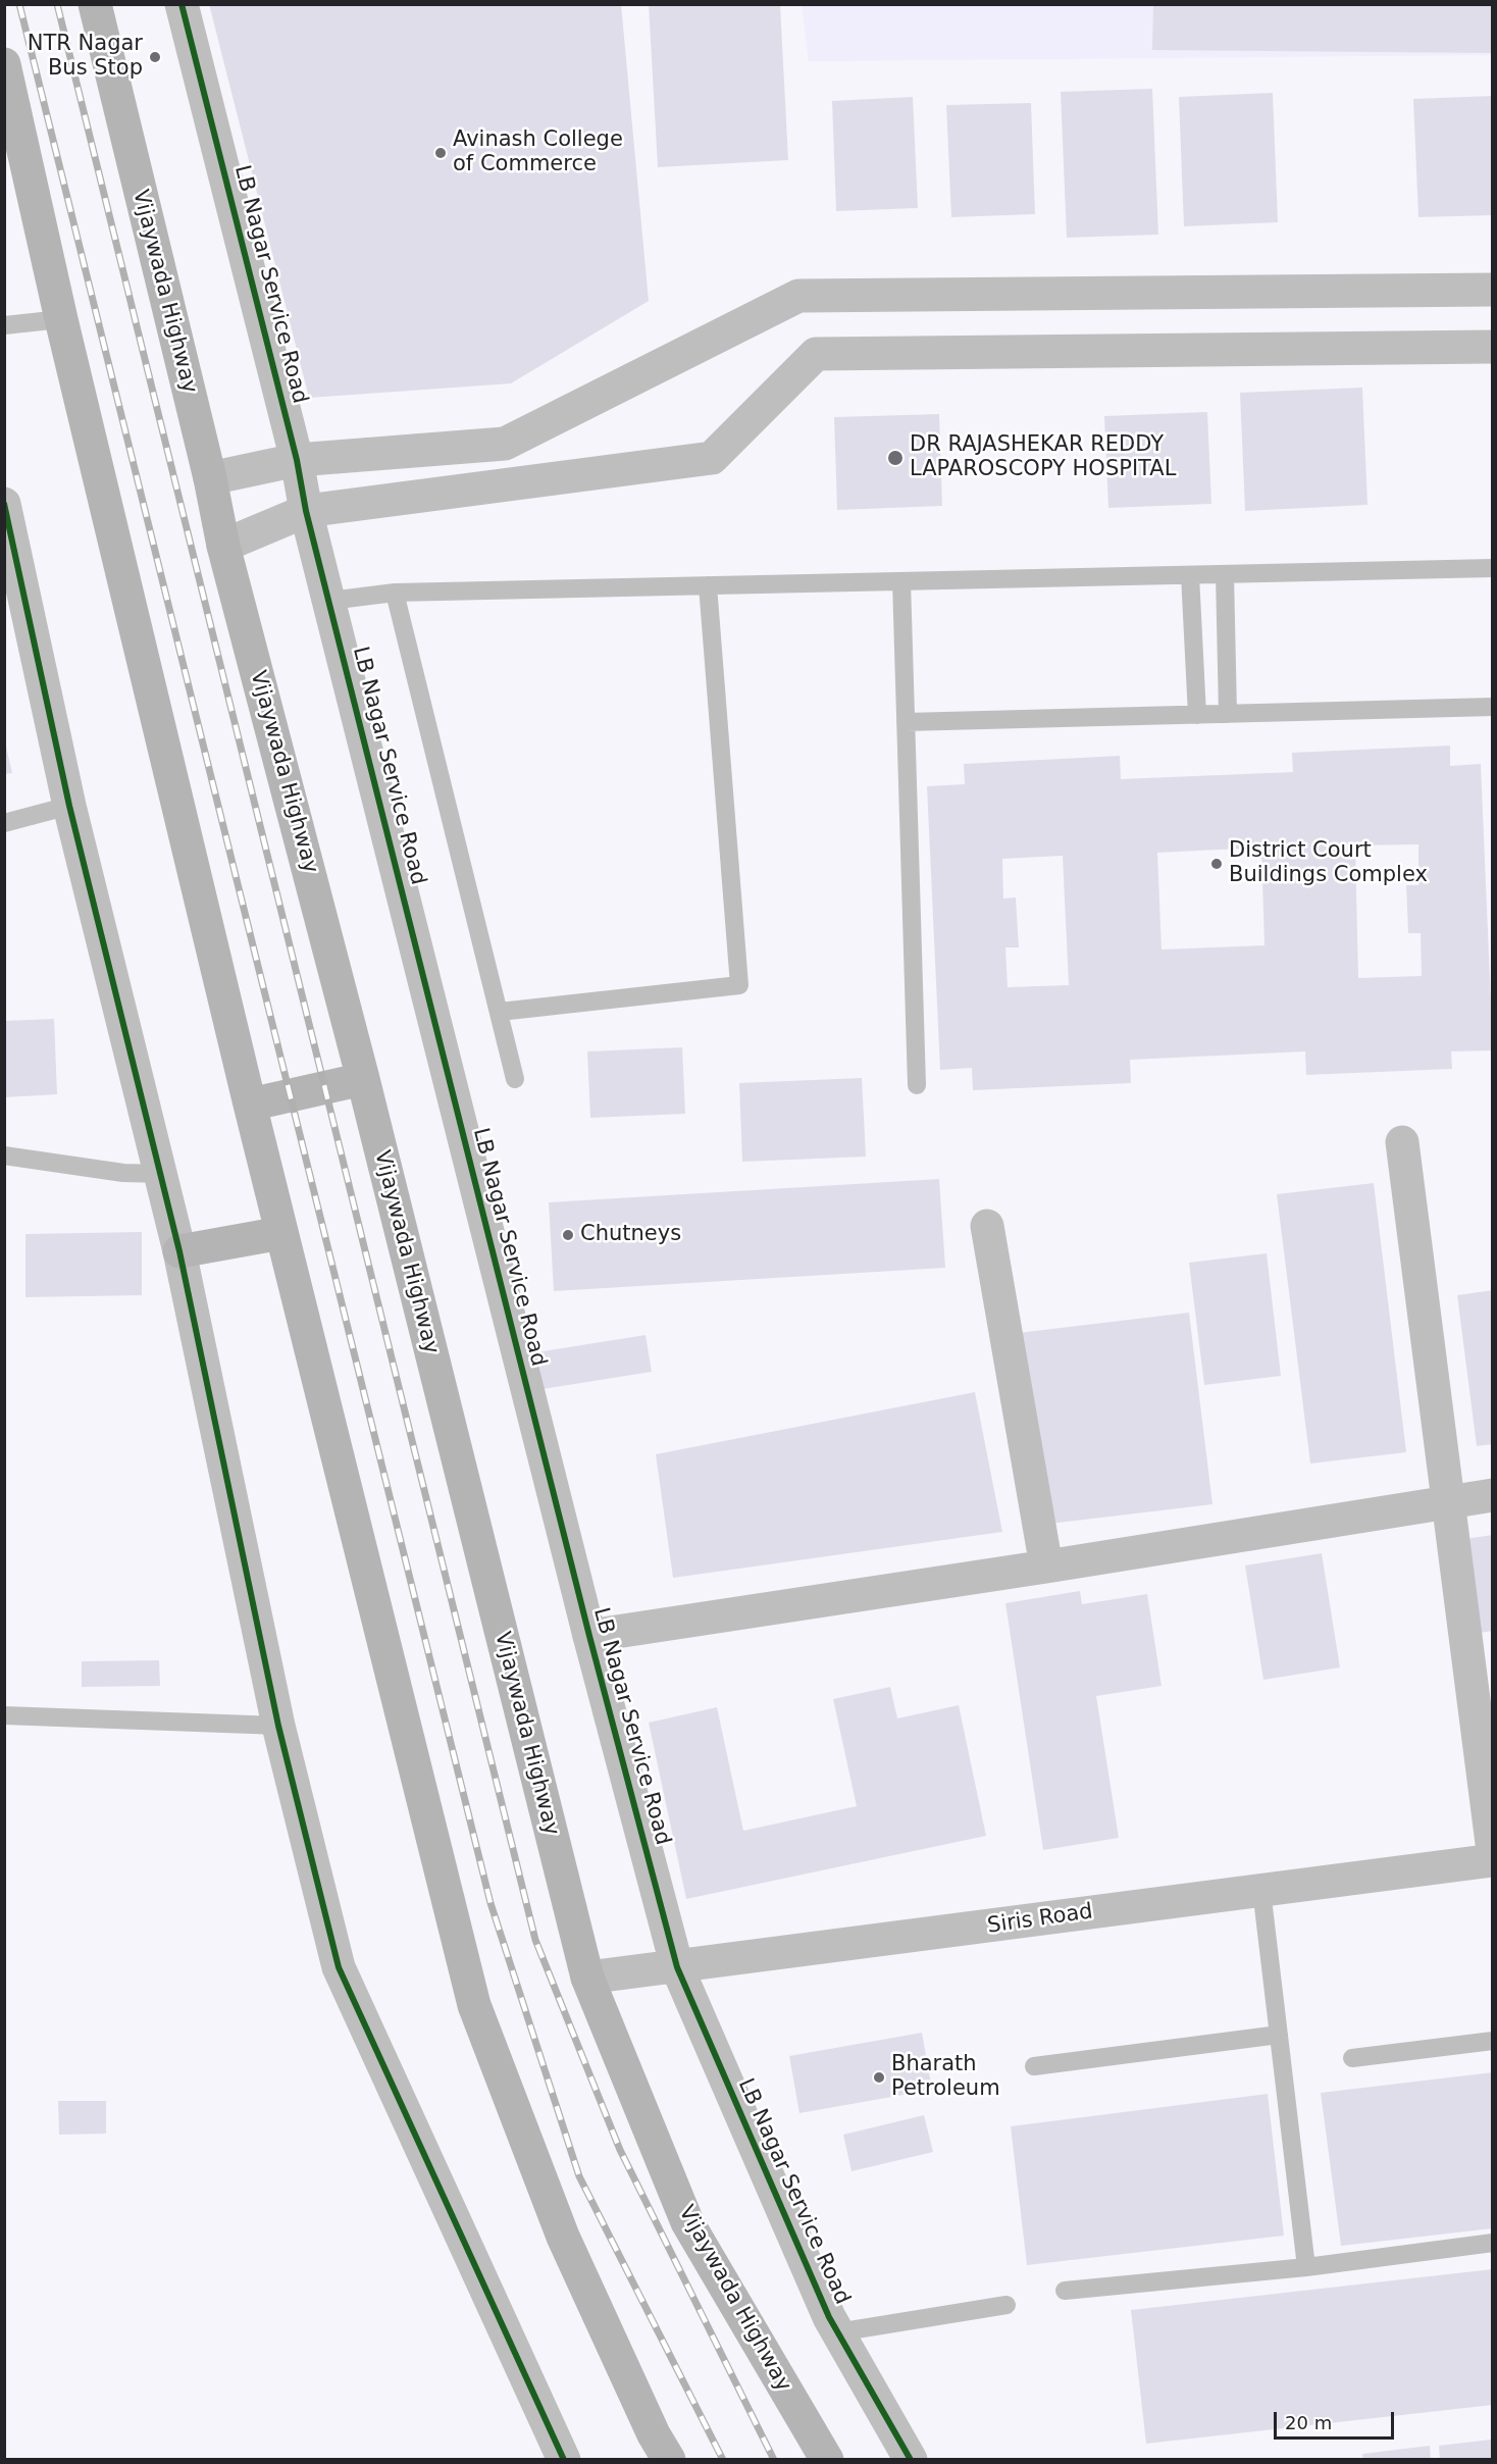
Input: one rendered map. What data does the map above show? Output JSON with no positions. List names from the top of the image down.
{
  "streets": {
    "highway": ["Vijaywada Highway"],
    "street": ["LB Nagar Service Road", "Siris Road"]
  },
  "crossings": [
    ["LB Nagar Service Road", "Siris Road"],
    ["Vijaywada Highway", "Siris Road"]
  ],
  "places": [
    "NTR Nagar Bus Stop",
    "Avinash College of Commerce",
    "DR RAJASHEKAR REDDY LAPAROSCOPY HOSPITAL",
    "District Court Buildings Complex",
    "Chutneys",
    "Bharath Petroleum"
  ],
  "scale_bar": "20 m"
}
